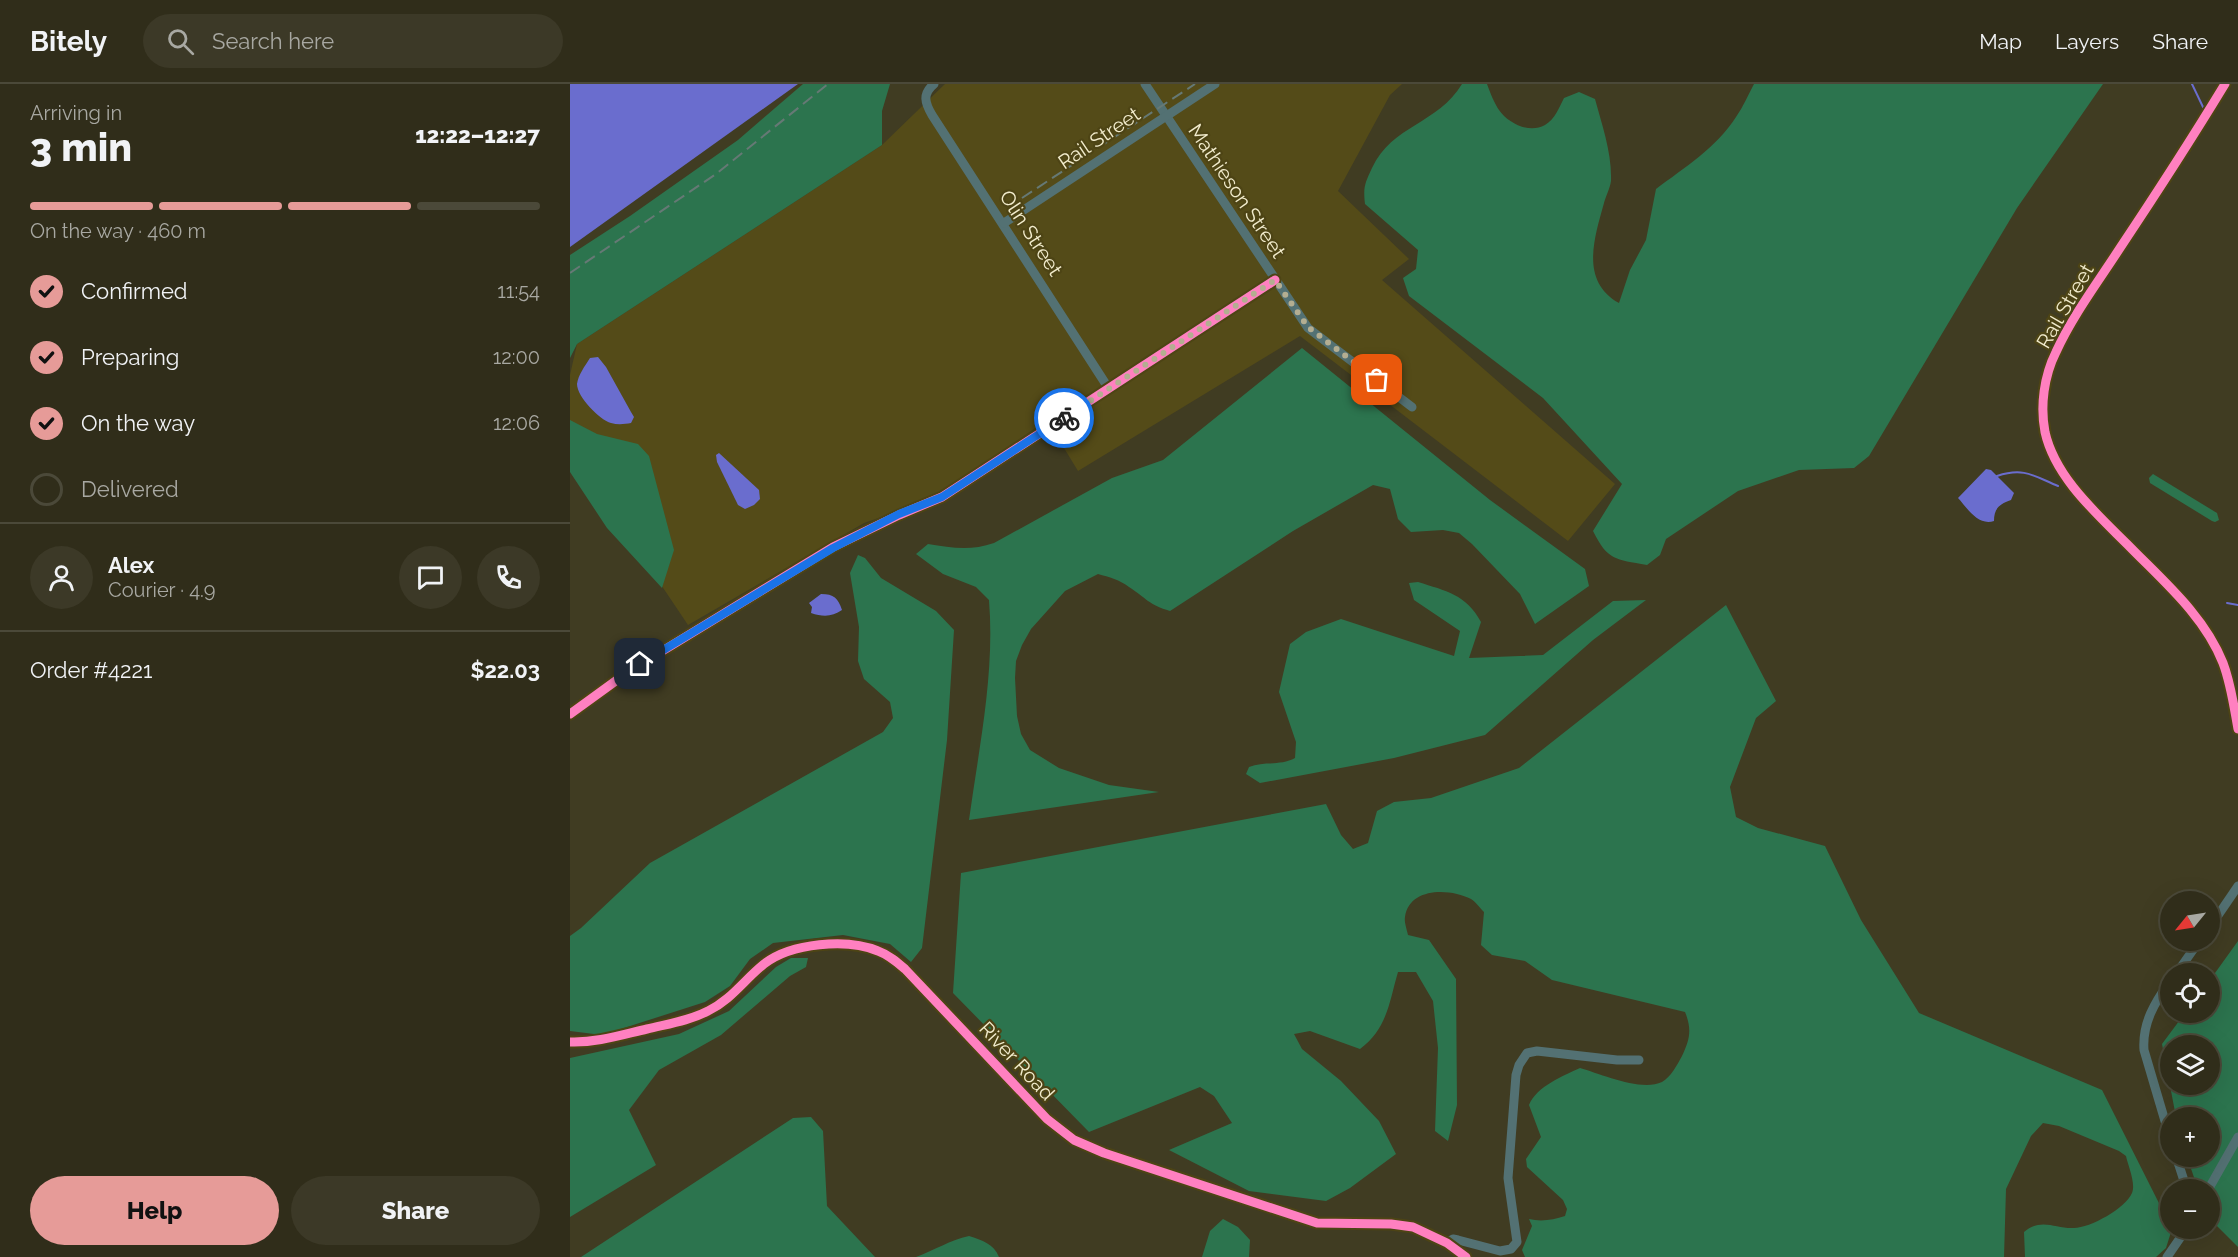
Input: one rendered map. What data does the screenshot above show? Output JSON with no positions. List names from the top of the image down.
{
  "streets": {
    "street": [
      "Rail Street",
      "Mathieson Street",
      "Olin Street",
      "River Road"
    ]
  },
  "crossings": [
    ["Rail Street", "Mathieson Street"],
    ["Rail Street", "Olin Street"]
  ],
  "north": "bottom left",
  "page": {
    "header": "Bitely",
    "search": "Search here",
    "nav": ["Map", "Layers", "Share"],
    "heading": ["3 min", "Arriving in", "12:22–12:27"],
    "panel": [
      "Alex",
      "Courier · 4.9",
      "Order #4221",
      "$22.03"
    ],
    "bar": "On the way · 460 m",
    "list": [
      ["Confirmed", "11:54"],
      ["Preparing", "12:00"],
      ["On the way", "12:06"],
      "Delivered"
    ],
    "map_buttons": ["+", "−"],
    "buttons": ["Help", "Share"]
  }
}
